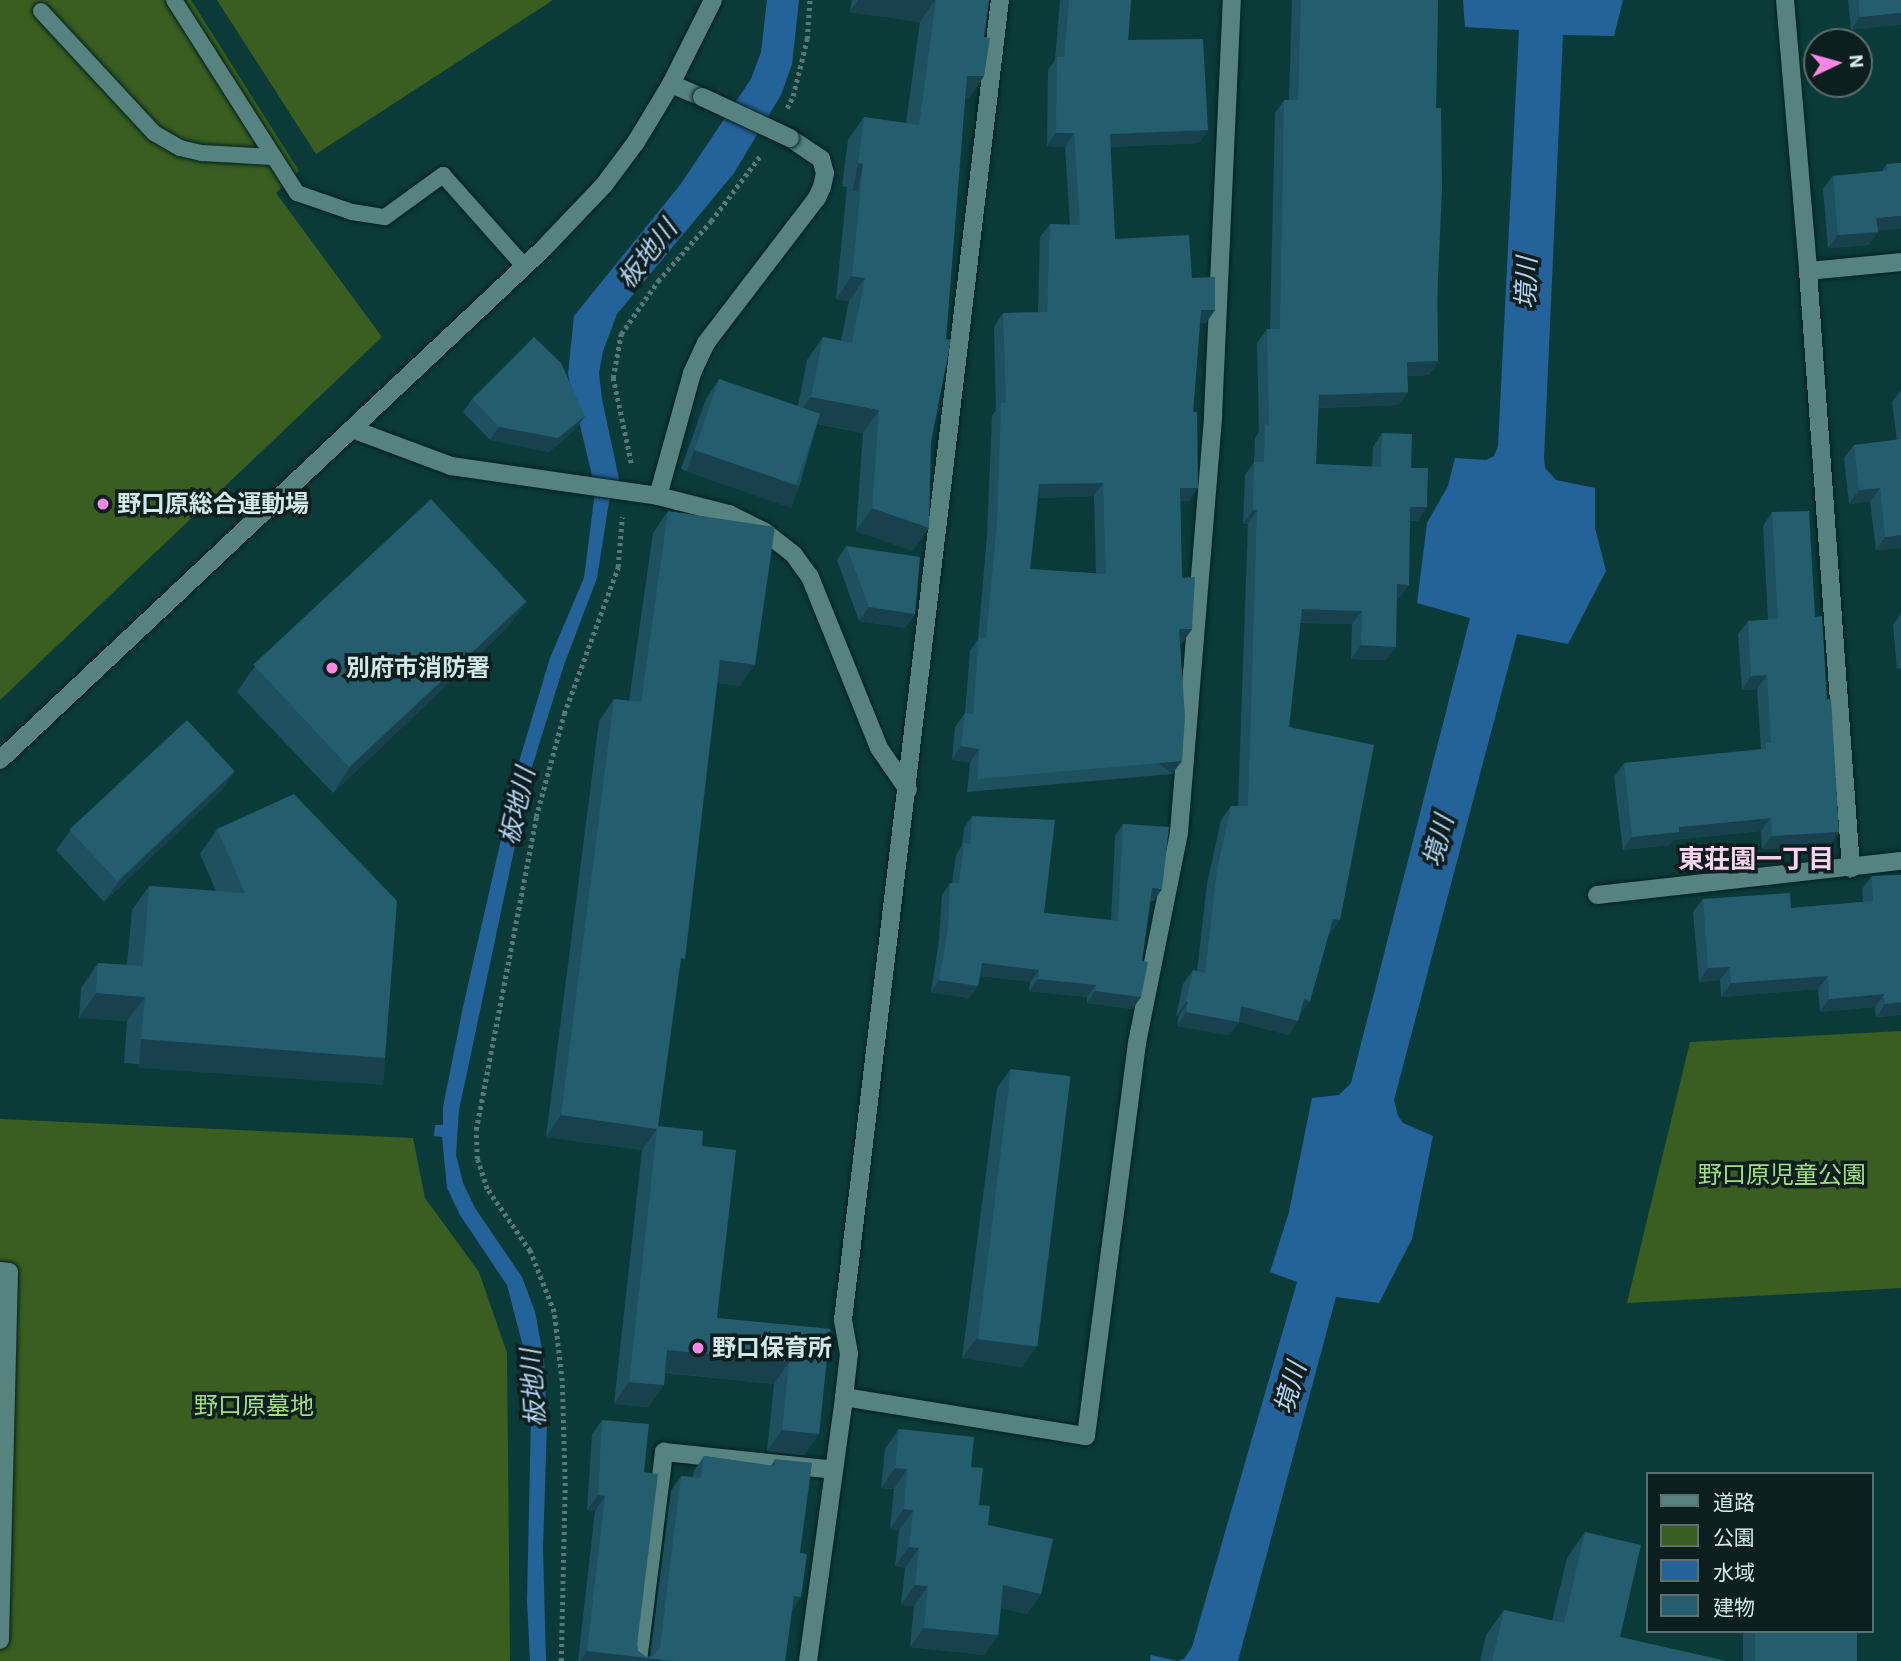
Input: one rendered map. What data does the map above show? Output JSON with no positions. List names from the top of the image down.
{
  "districts": ["東荘園一丁目"],
  "water": ["板地川", "境川"],
  "parks": ["野口原児童公園", "野口原墓地"],
  "places": ["野口原総合運動場", "別府市消防署", "野口保育所"],
  "legend": [
    "道路",
    "公園",
    "水域",
    "建物"
  ],
  "north": "right"
}
